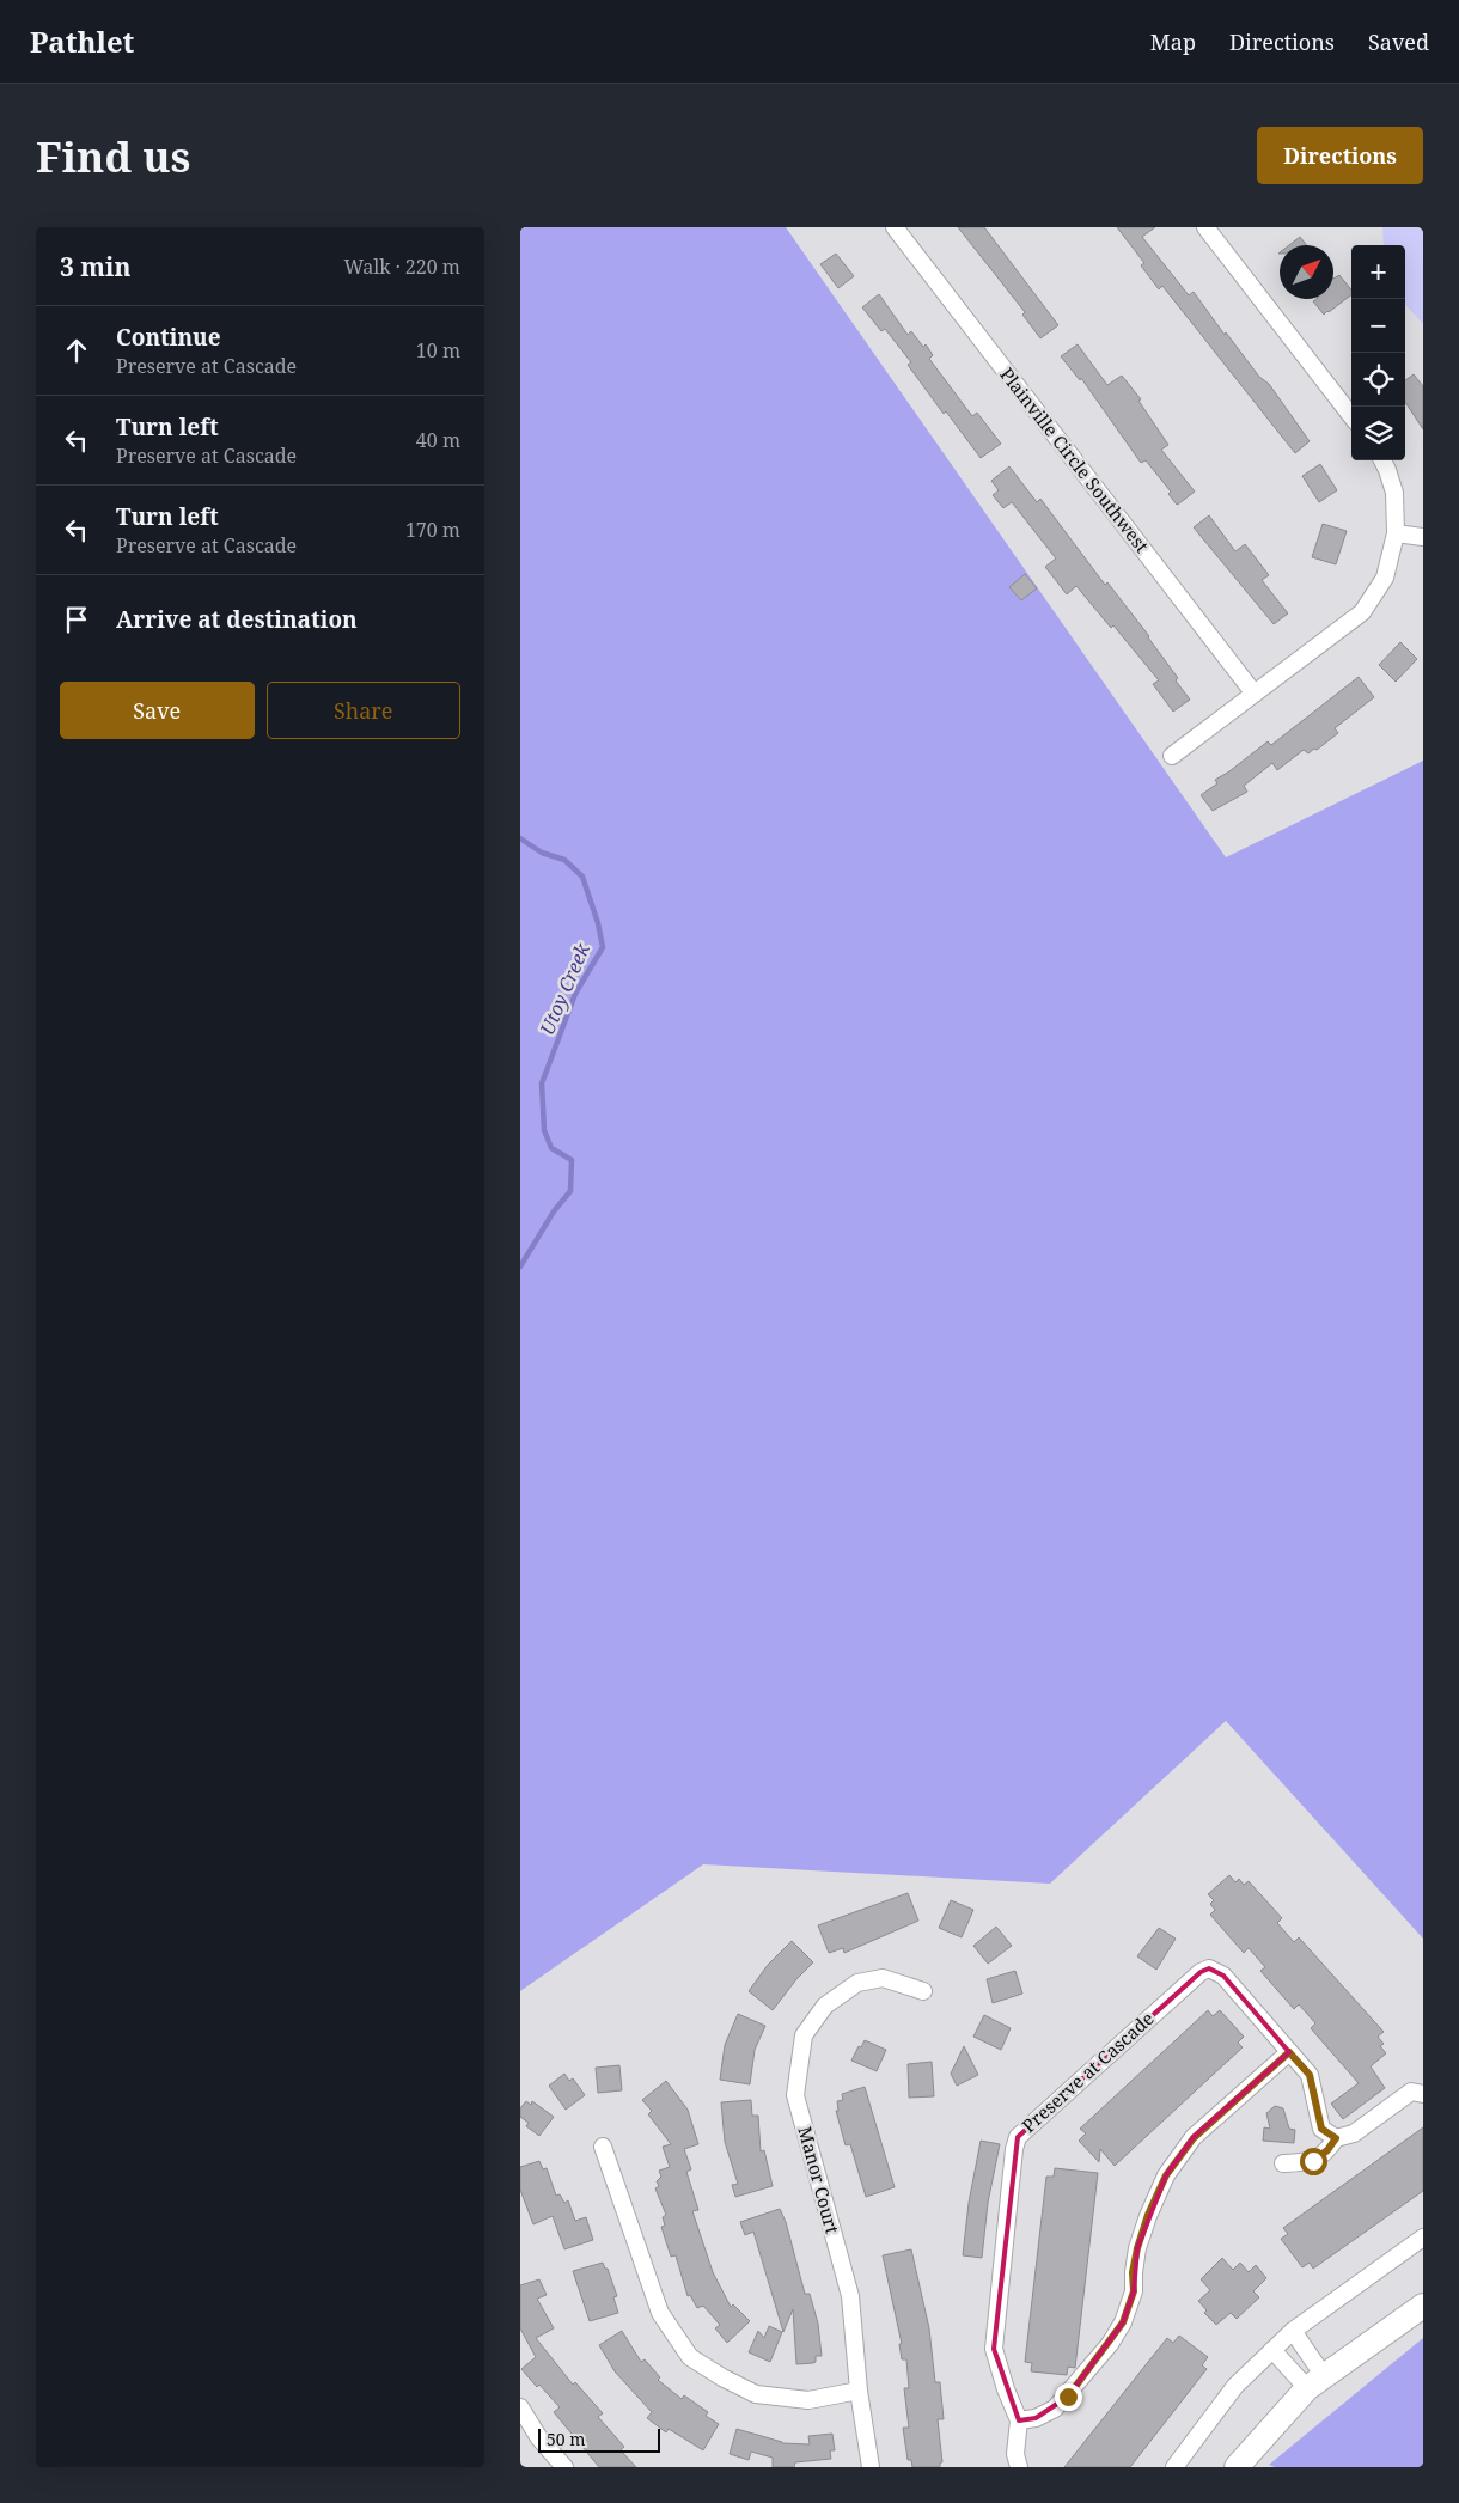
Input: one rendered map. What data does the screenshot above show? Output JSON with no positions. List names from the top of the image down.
{
  "streets": {
    "street": ["Plainville Circle Southwest", "Preserve at Cascade", "Manor Court"]
  },
  "water": ["Utoy Creek"],
  "scale_bar": "50 m",
  "north": "top right",
  "page": {
    "header": "Pathlet",
    "nav": ["Map", "Directions", "Saved"],
    "buttons": [
      "Directions",
      ["Save", "Share"]
    ],
    "title": "Find us",
    "heading": ["3 min", "Walk · 220 m"],
    "map_buttons": ["+", "−"],
    "list": [
      ["Continue", "Preserve at Cascade", "10 m"],
      ["Turn left", "Preserve at Cascade", "40 m"],
      ["Turn left", "Preserve at Cascade", "170 m"],
      "Arrive at destination"
    ],
    "scale": "50 m"
  }
}
